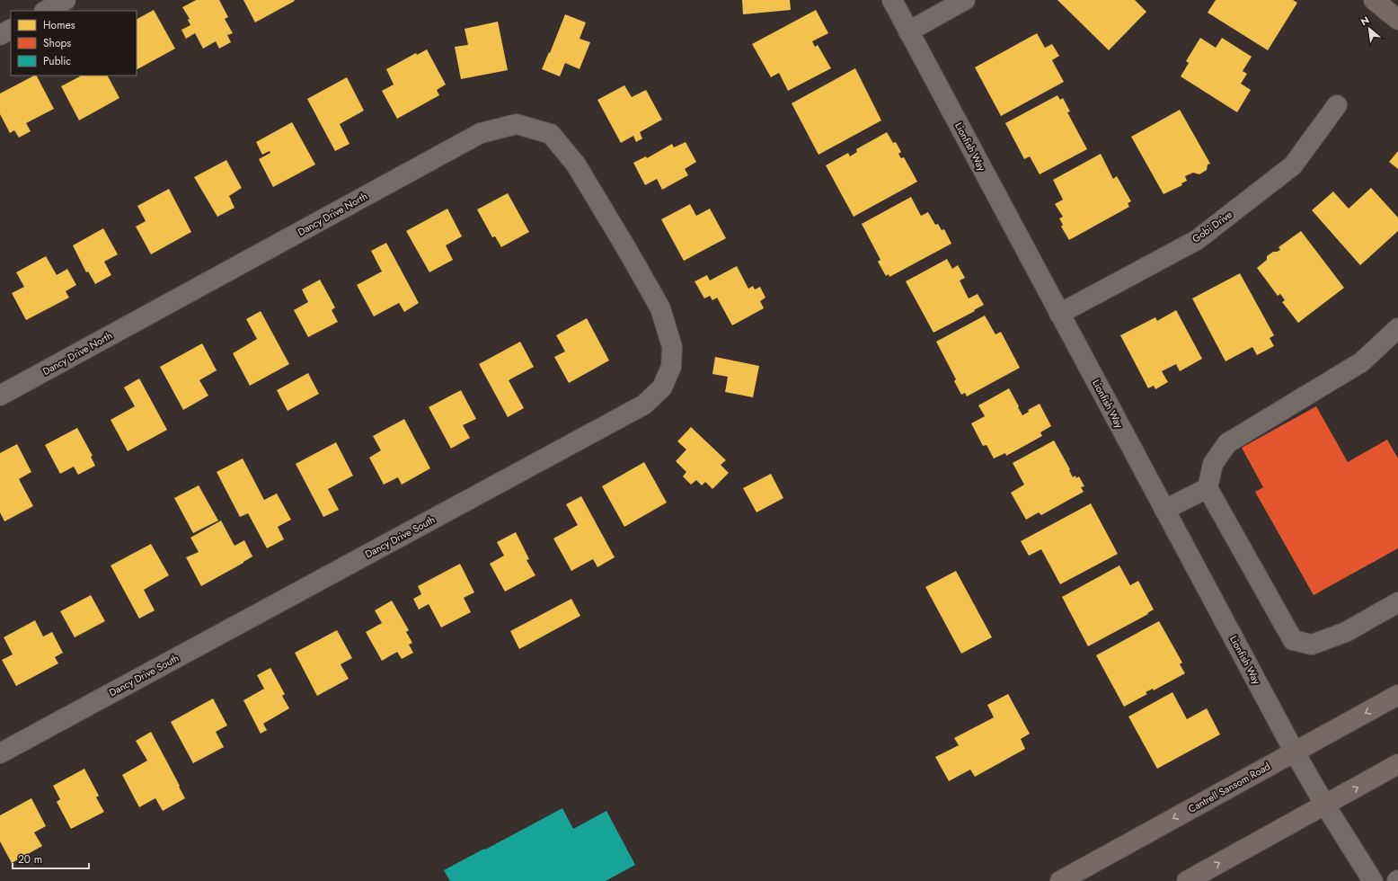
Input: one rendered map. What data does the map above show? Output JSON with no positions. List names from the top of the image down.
{
  "streets": {
    "main road": ["Cantrell Sansom Road"],
    "street": [
      "Lionfish Way",
      "Dancy Drive North",
      "Gobi Drive",
      "Dancy Drive South"
    ]
  },
  "crossings": [
    ["Lionfish Way", "Gobi Drive"],
    ["Lionfish Way", "Cantrell Sansom Road"],
    ["Dancy Drive North", "Dancy Drive South"]
  ],
  "legend": ["Homes", "Shops", "Public"],
  "scale_bar": "20 m",
  "north": "top left"
}
